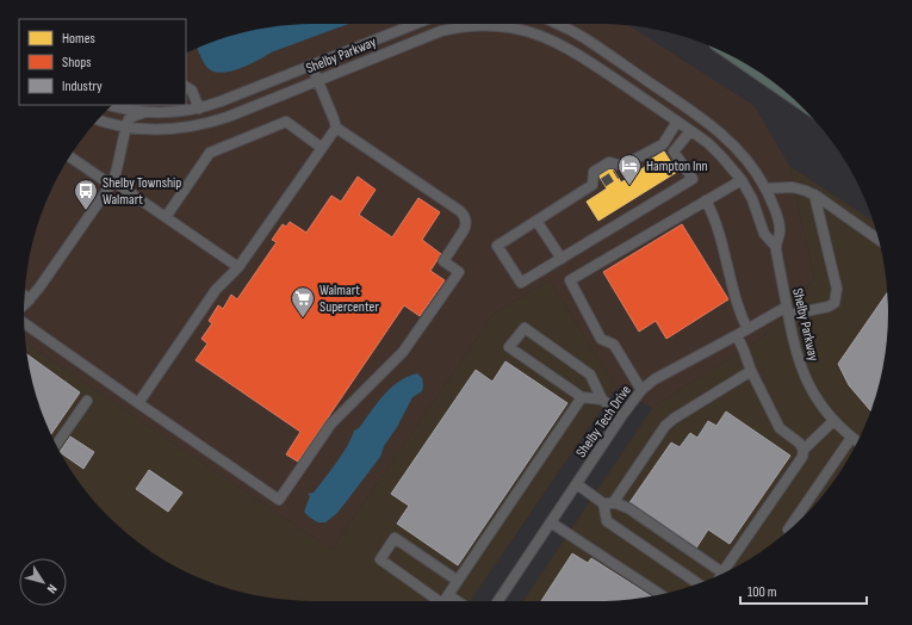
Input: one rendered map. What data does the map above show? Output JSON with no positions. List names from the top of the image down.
{
  "streets": {
    "street": ["Shelby Parkway", "Shelby Tech Drive"]
  },
  "crossings": [
    ["Shelby Parkway", "Shelby Tech Drive"]
  ],
  "places": {
    "hotel": ["Hampton Inn"],
    "bus stop": ["Shelby Township Walmart"],
    "supermarket": ["Walmart Supercenter"]
  },
  "legend": ["Homes", "Shops", "Industry"],
  "scale_bar": "100 m",
  "north": "bottom right"
}
